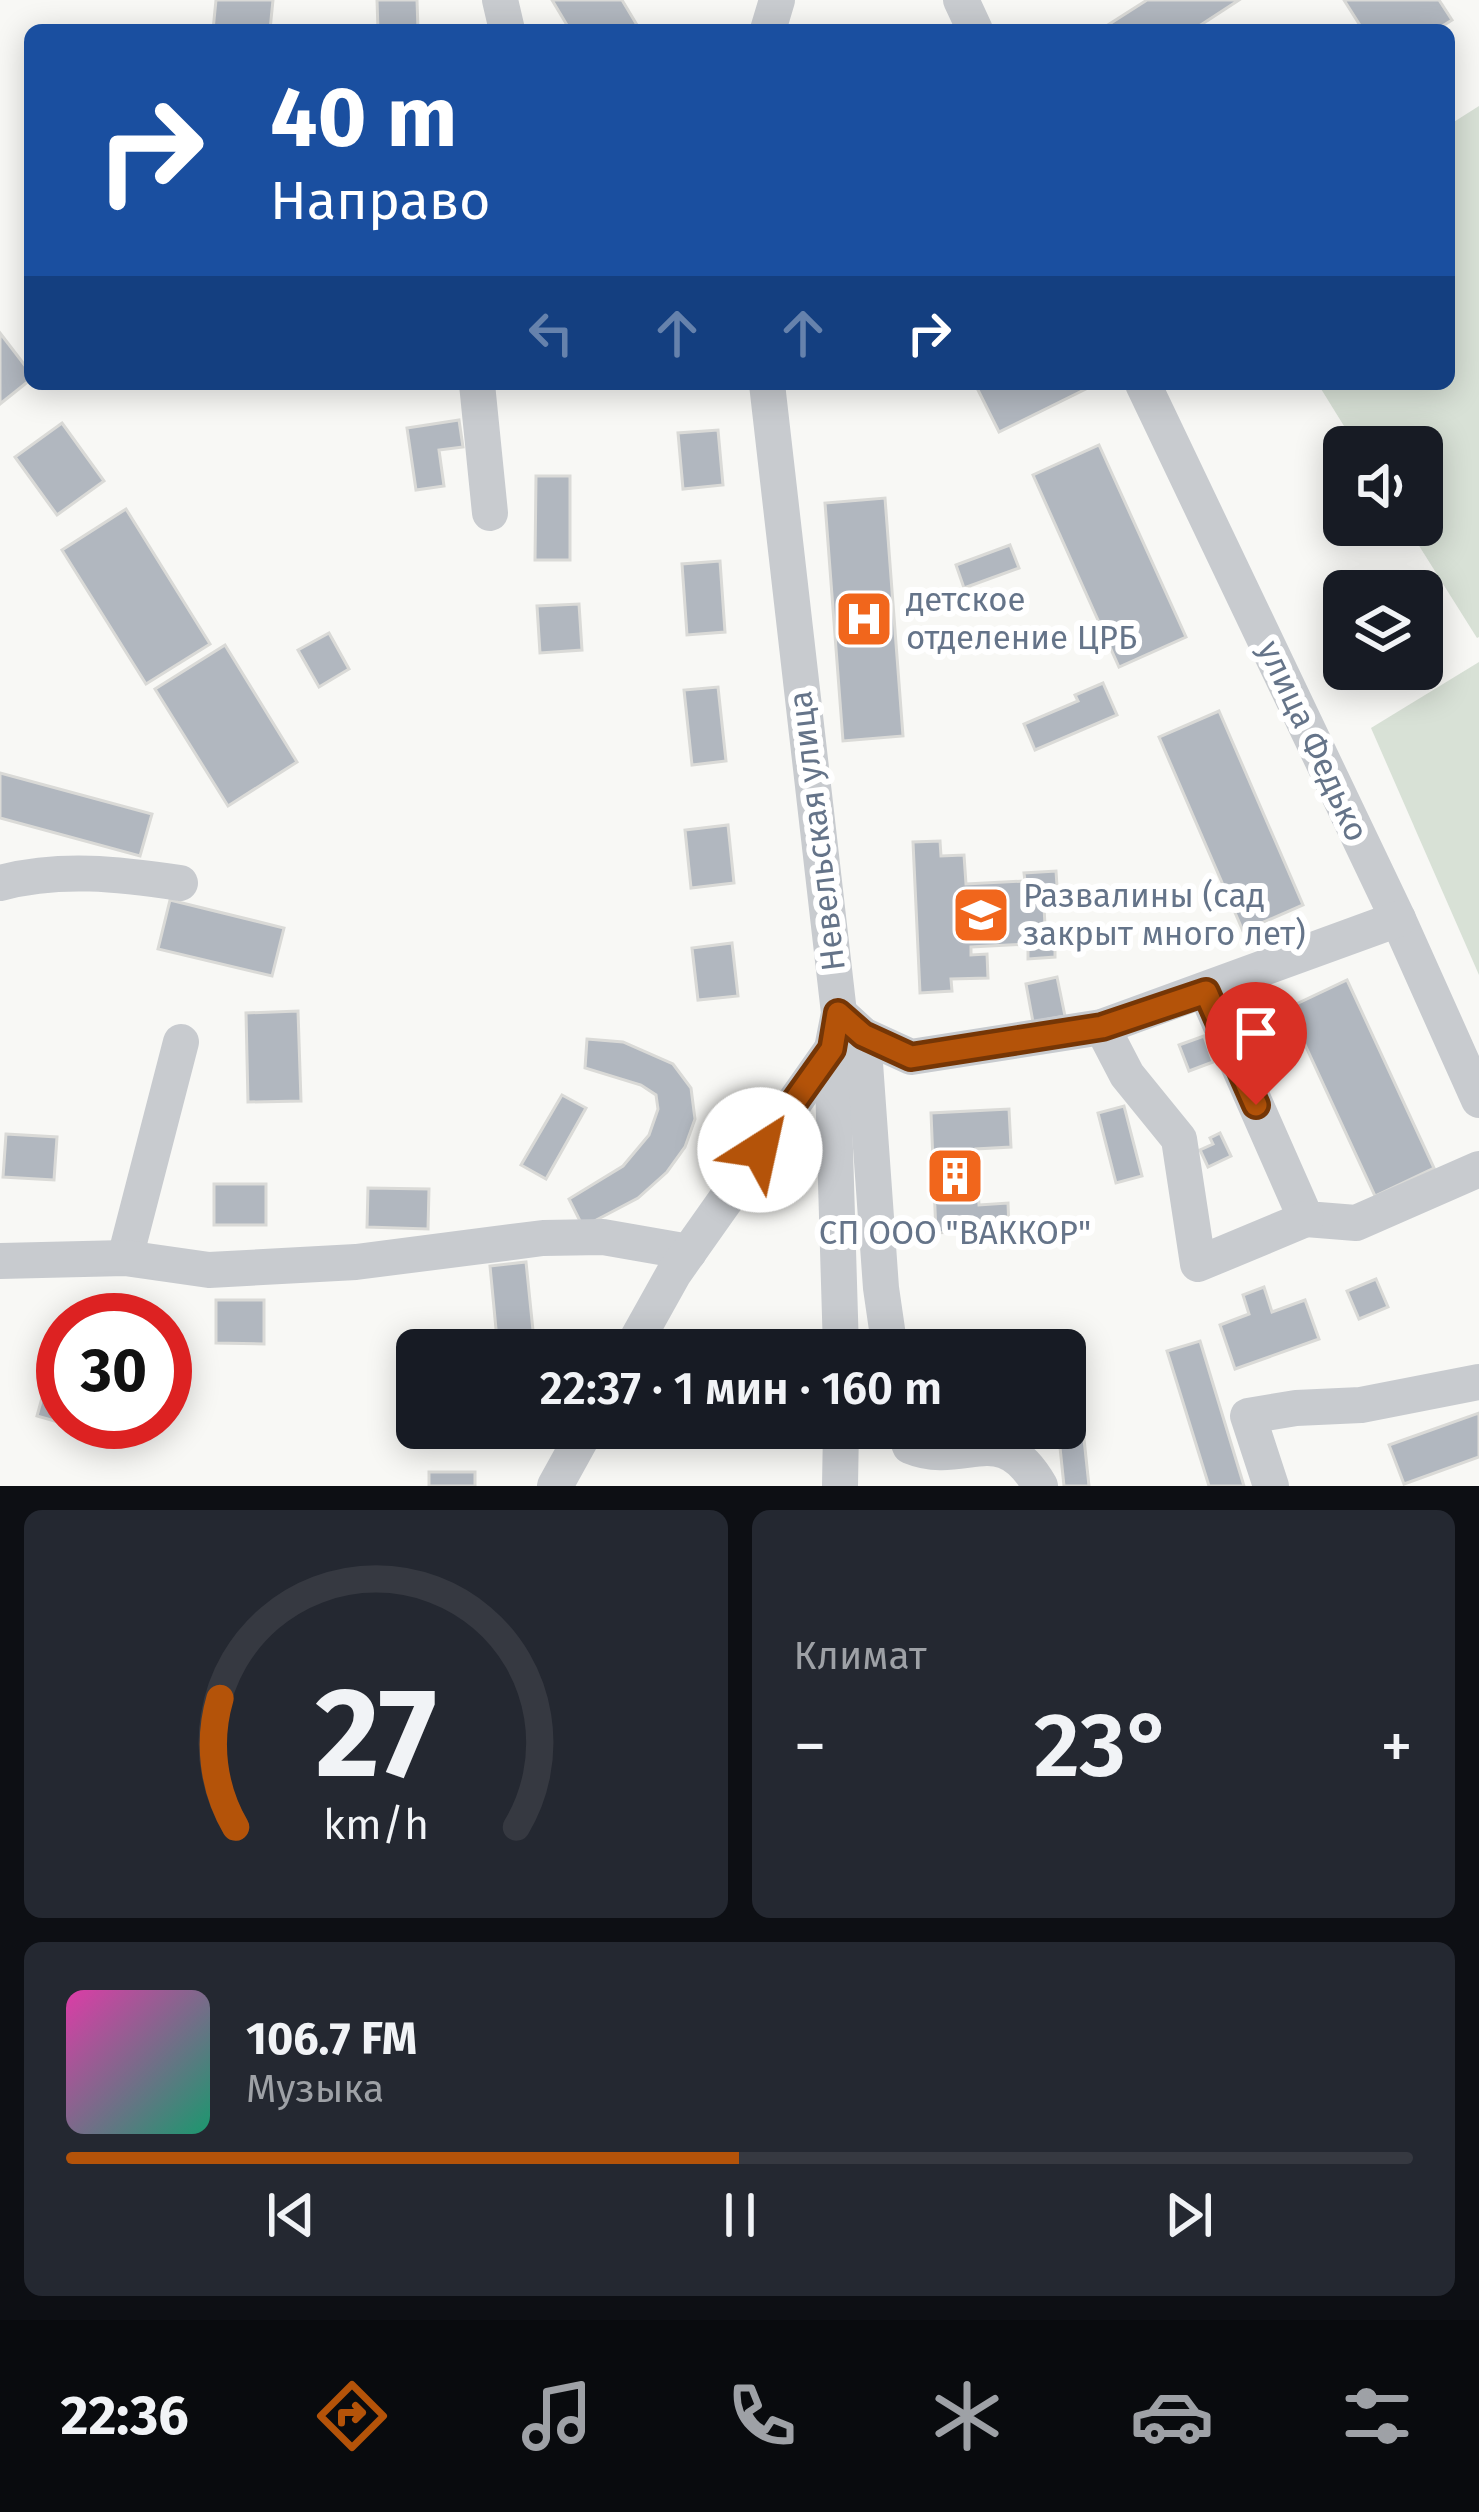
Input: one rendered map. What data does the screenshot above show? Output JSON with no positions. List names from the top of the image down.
{
  "streets": {
    "street": ["улица Федько", "Невельская улица"]
  },
  "places": {
    "hospital": ["детское отделение ЦРБ"],
    "school or university": ["Развалины (сад закрыт много лет)"],
    "building": ["СП ООО \"ВАККОР\""]
  },
  "page": {
    "turn": ["40 m", "Направо"],
    "limit": "30",
    "trip": "22:37 · 1 мин · 160 m",
    "tile": "Климат",
    "heat": ["−", "23°", "+"],
    "song": ["106.7 FM", "Музыка"],
    "tabs": "22:36",
    "gauge": ["27", "km/h"]
  }
}
